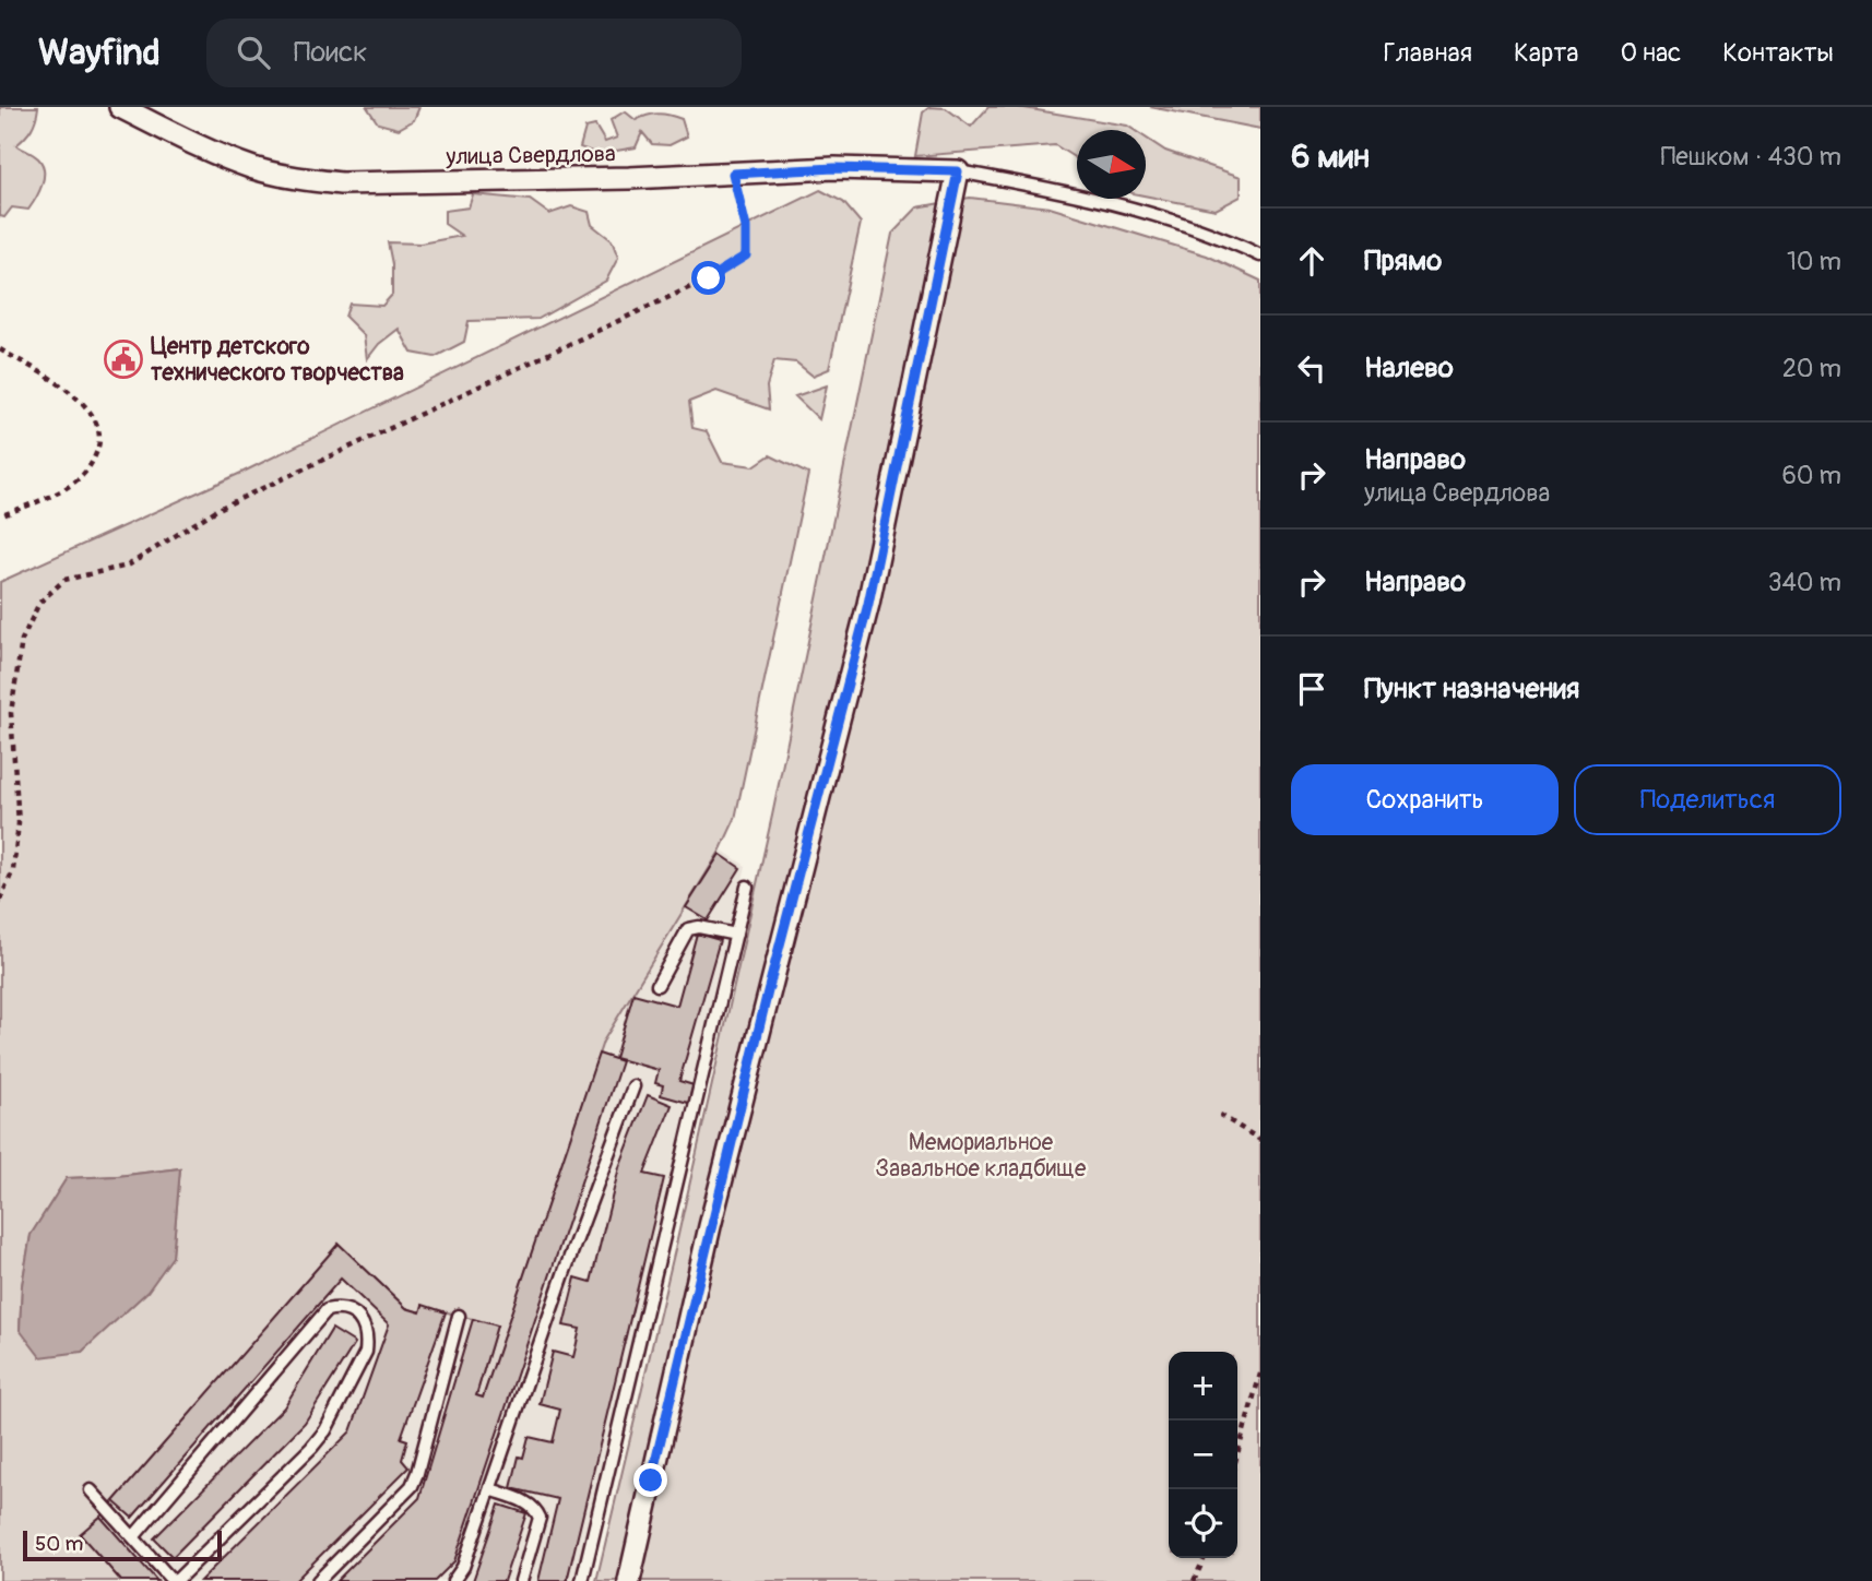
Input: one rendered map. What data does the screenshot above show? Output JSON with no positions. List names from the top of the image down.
{
  "streets": {
    "street": ["улица Свердлова"]
  },
  "parks": ["Мемориальное Завальное кладбище"],
  "places": {
    "public building": ["Центр детского технического творчества"]
  },
  "scale_bar": "50 m",
  "north": "right",
  "page": {
    "header": "Wayfind",
    "search": "Поиск",
    "nav": [
      "Главная",
      "Карта",
      "О нас",
      "Контакты"
    ],
    "heading": ["6 мин", "Пешком · 430 m"],
    "list": [
      ["Прямо", "10 m"],
      ["Налево", "20 m"],
      ["Направо", "улица Свердлова", "60 m"],
      ["Направо", "340 m"],
      "Пункт назначения"
    ],
    "buttons": ["Сохранить", "Поделиться"],
    "map_buttons": ["+", "−"],
    "scale": "50 m"
  }
}
